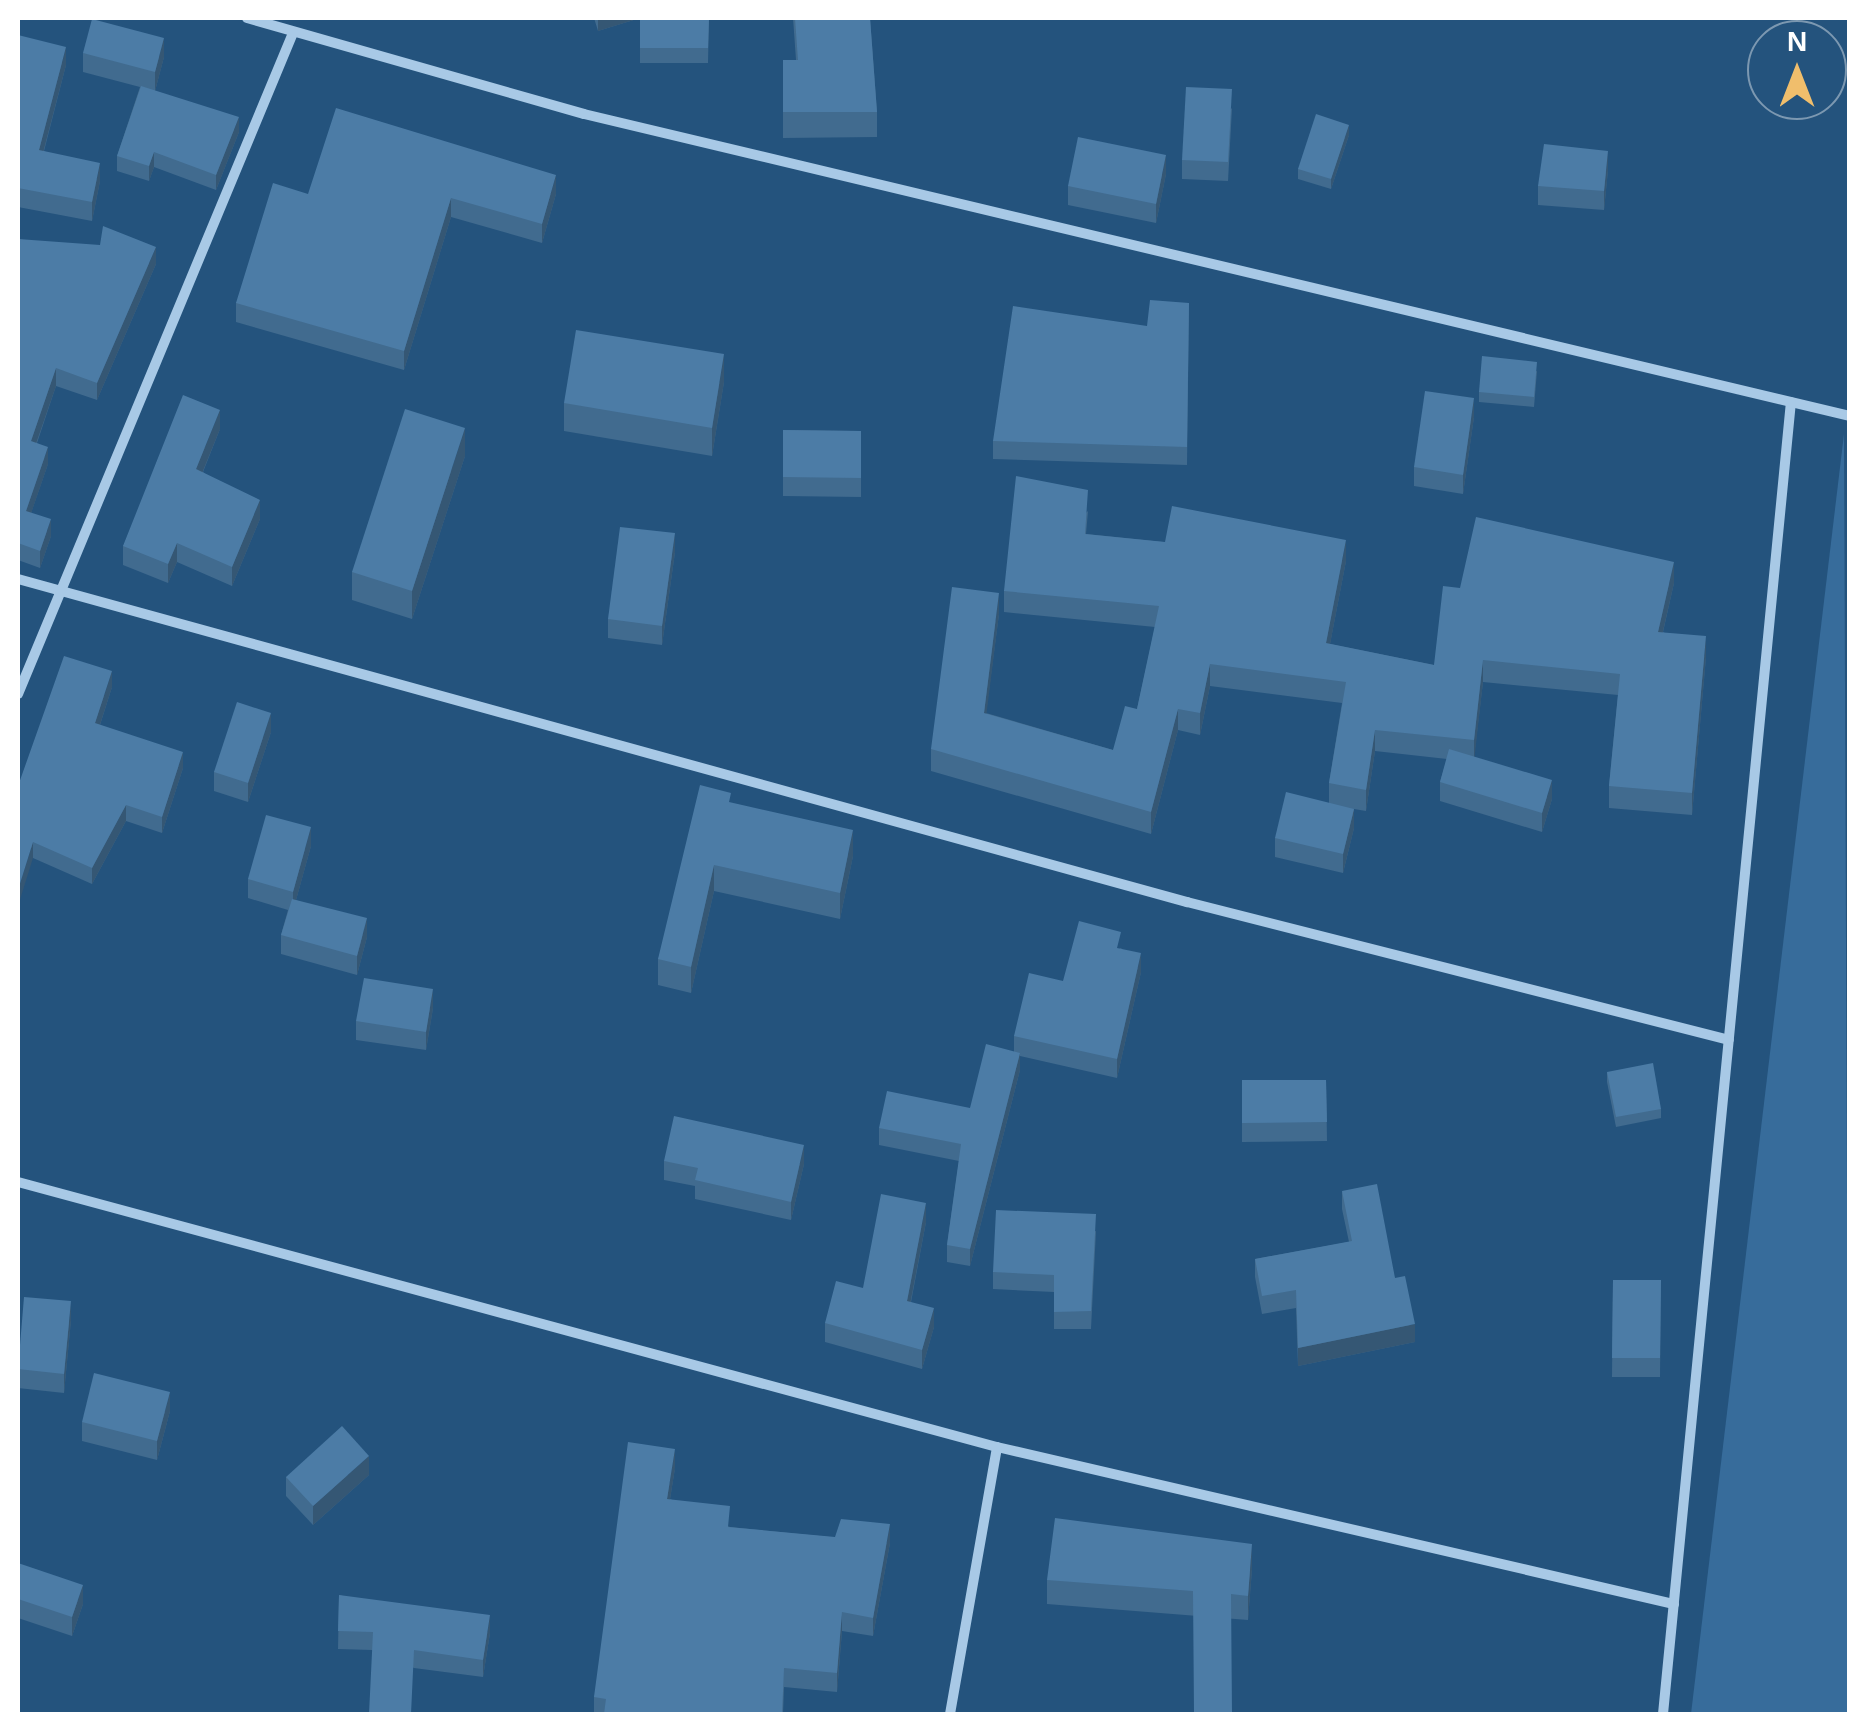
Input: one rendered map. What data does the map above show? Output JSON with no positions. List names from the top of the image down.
{
  "north": "top"
}
